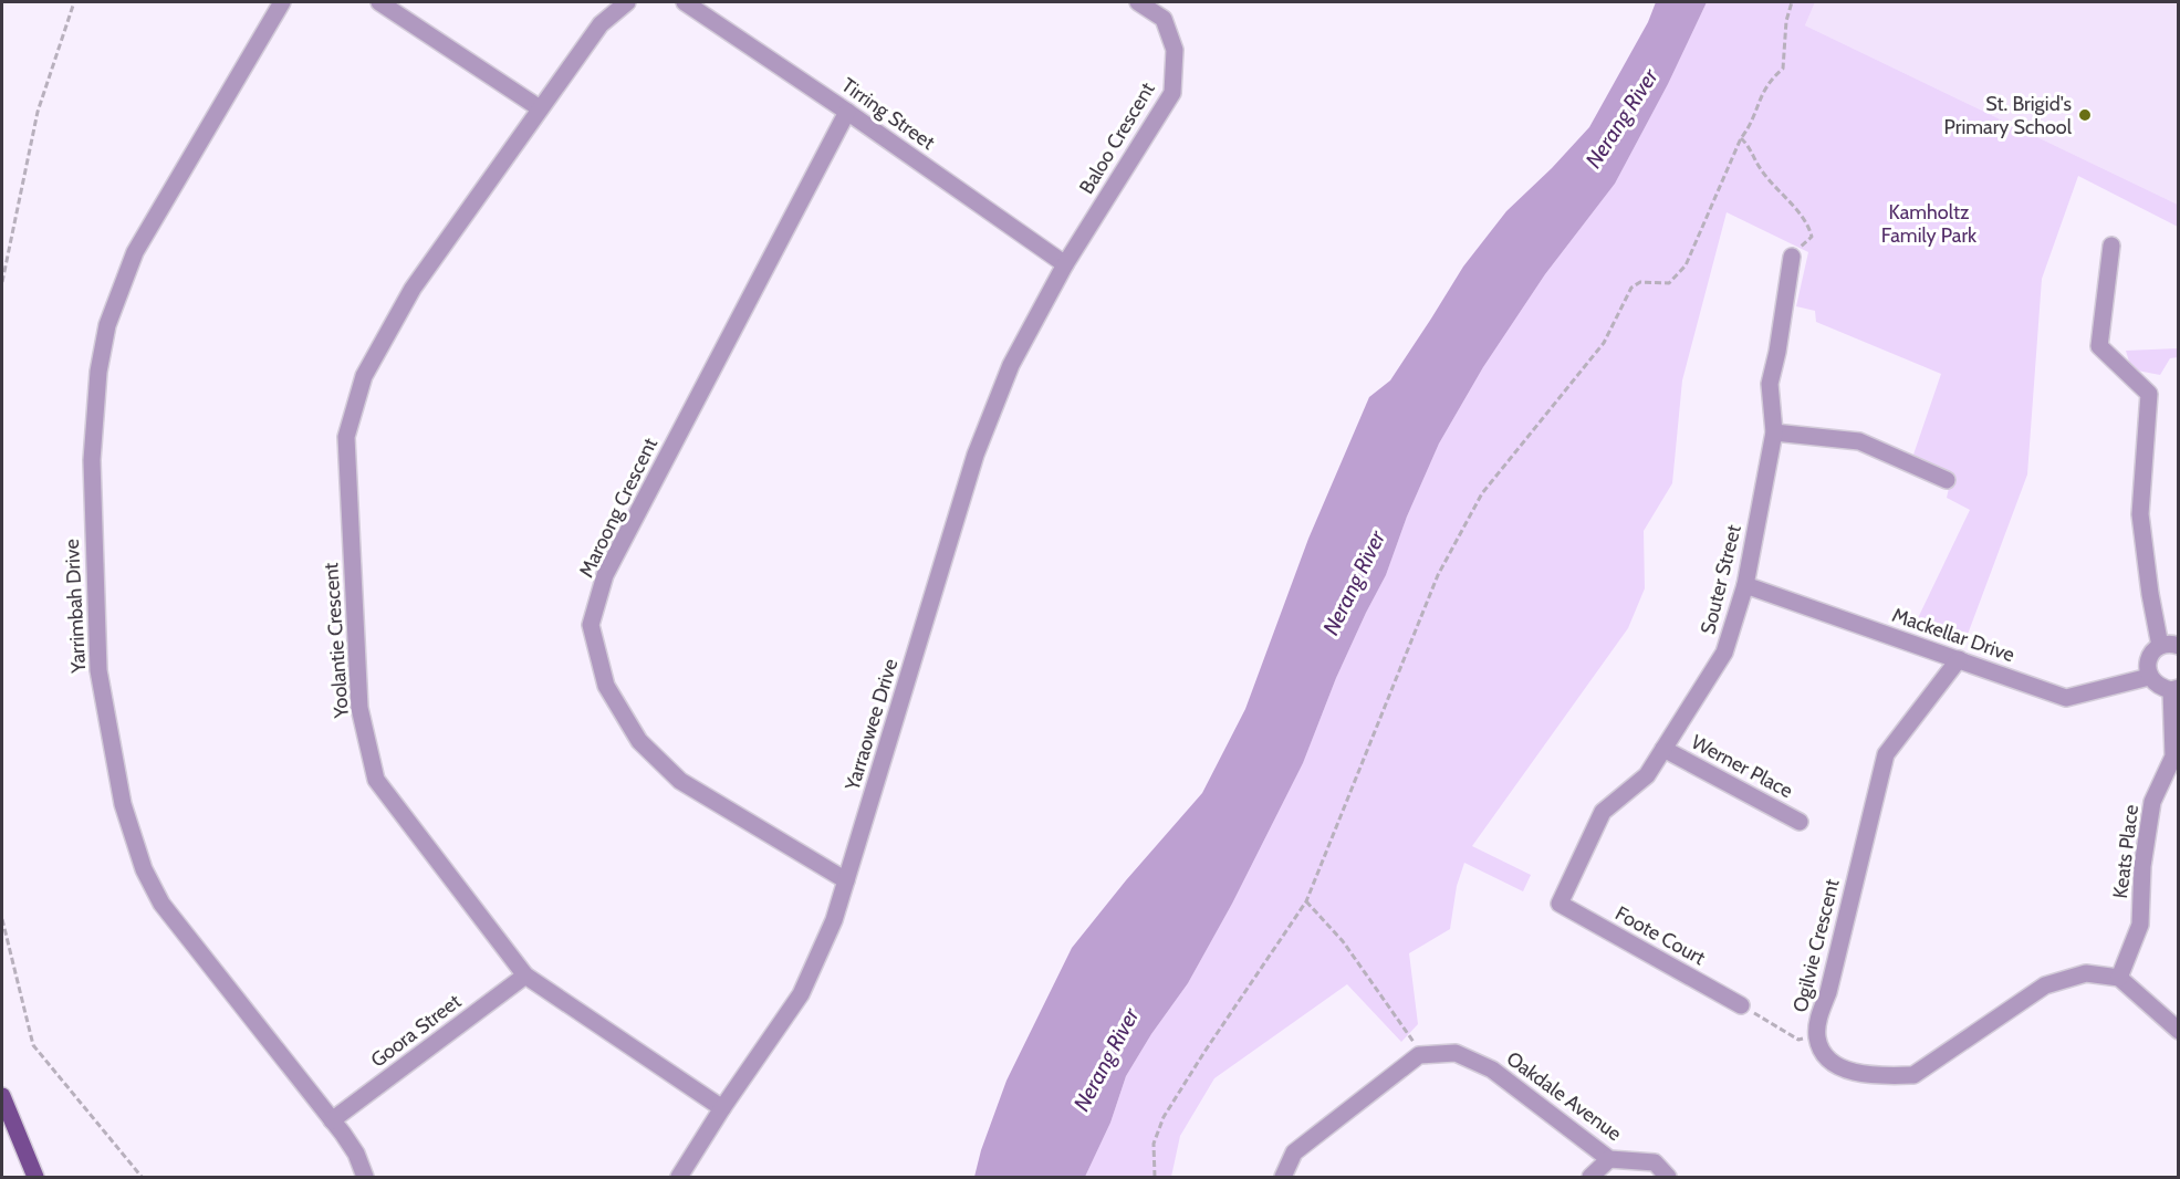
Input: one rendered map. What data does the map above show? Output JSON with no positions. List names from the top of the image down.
{
  "streets": {
    "street": [
      "Tirring Street",
      "Baloo Crescent",
      "Maroong Crescent",
      "Souter Street",
      "Yarrimbah Drive",
      "Mackellar Drive",
      "Yoolantie Crescent",
      "Yarraowee Drive",
      "Werner Place",
      "Keats Place",
      "Foote Court",
      "Ogilvie Crescent",
      "Goora Street",
      "Oakdale Avenue"
    ]
  },
  "crossings": [
    ["Tirring Street", "Baloo Crescent"],
    ["Tirring Street", "Maroong Crescent"],
    ["Tirring Street", "Yarraowee Drive"],
    ["Baloo Crescent", "Yarraowee Drive"],
    ["Maroong Crescent", "Yarraowee Drive"],
    ["Souter Street", "Mackellar Drive"],
    ["Souter Street", "Werner Place"],
    ["Souter Street", "Foote Court"],
    ["Yarrimbah Drive", "Goora Street"],
    ["Mackellar Drive", "Ogilvie Crescent"],
    ["Yoolantie Crescent", "Yarraowee Drive"],
    ["Yoolantie Crescent", "Goora Street"],
    ["Keats Place", "Ogilvie Crescent"]
  ],
  "water": ["Nerang River"],
  "parks": ["Kamholtz Family Park"],
  "places": ["St. Brigid's Primary School"]
}
